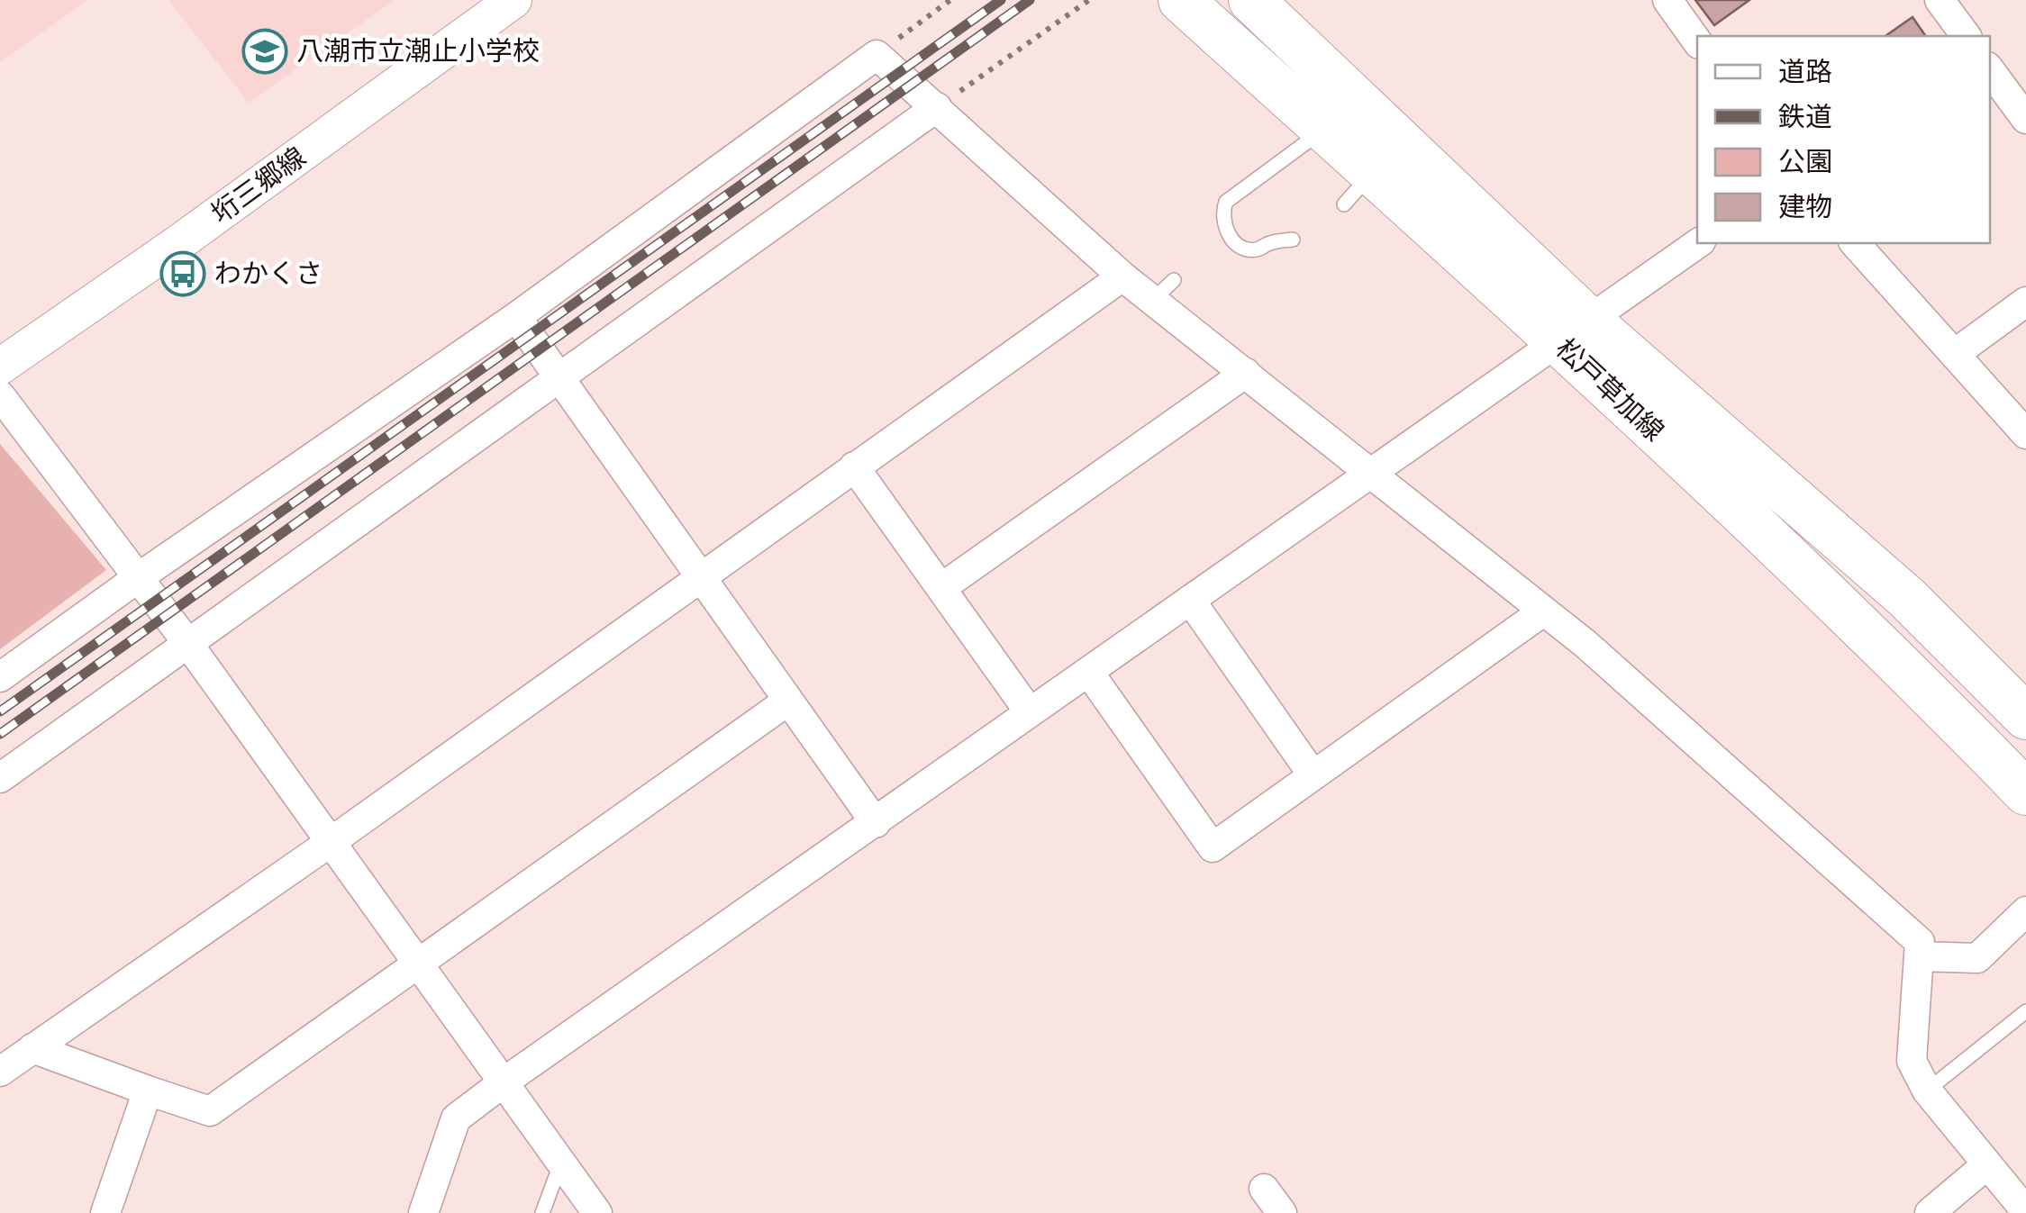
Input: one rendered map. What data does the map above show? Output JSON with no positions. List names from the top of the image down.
{
  "streets": {
    "main road": ["松戸草加線"],
    "street": ["垳三郷線"]
  },
  "places": {
    "school or university": ["八潮市立潮止小学校"],
    "bus stop": ["わかくさ"]
  },
  "legend": [
    "道路",
    "鉄道",
    "公園",
    "建物"
  ]
}
